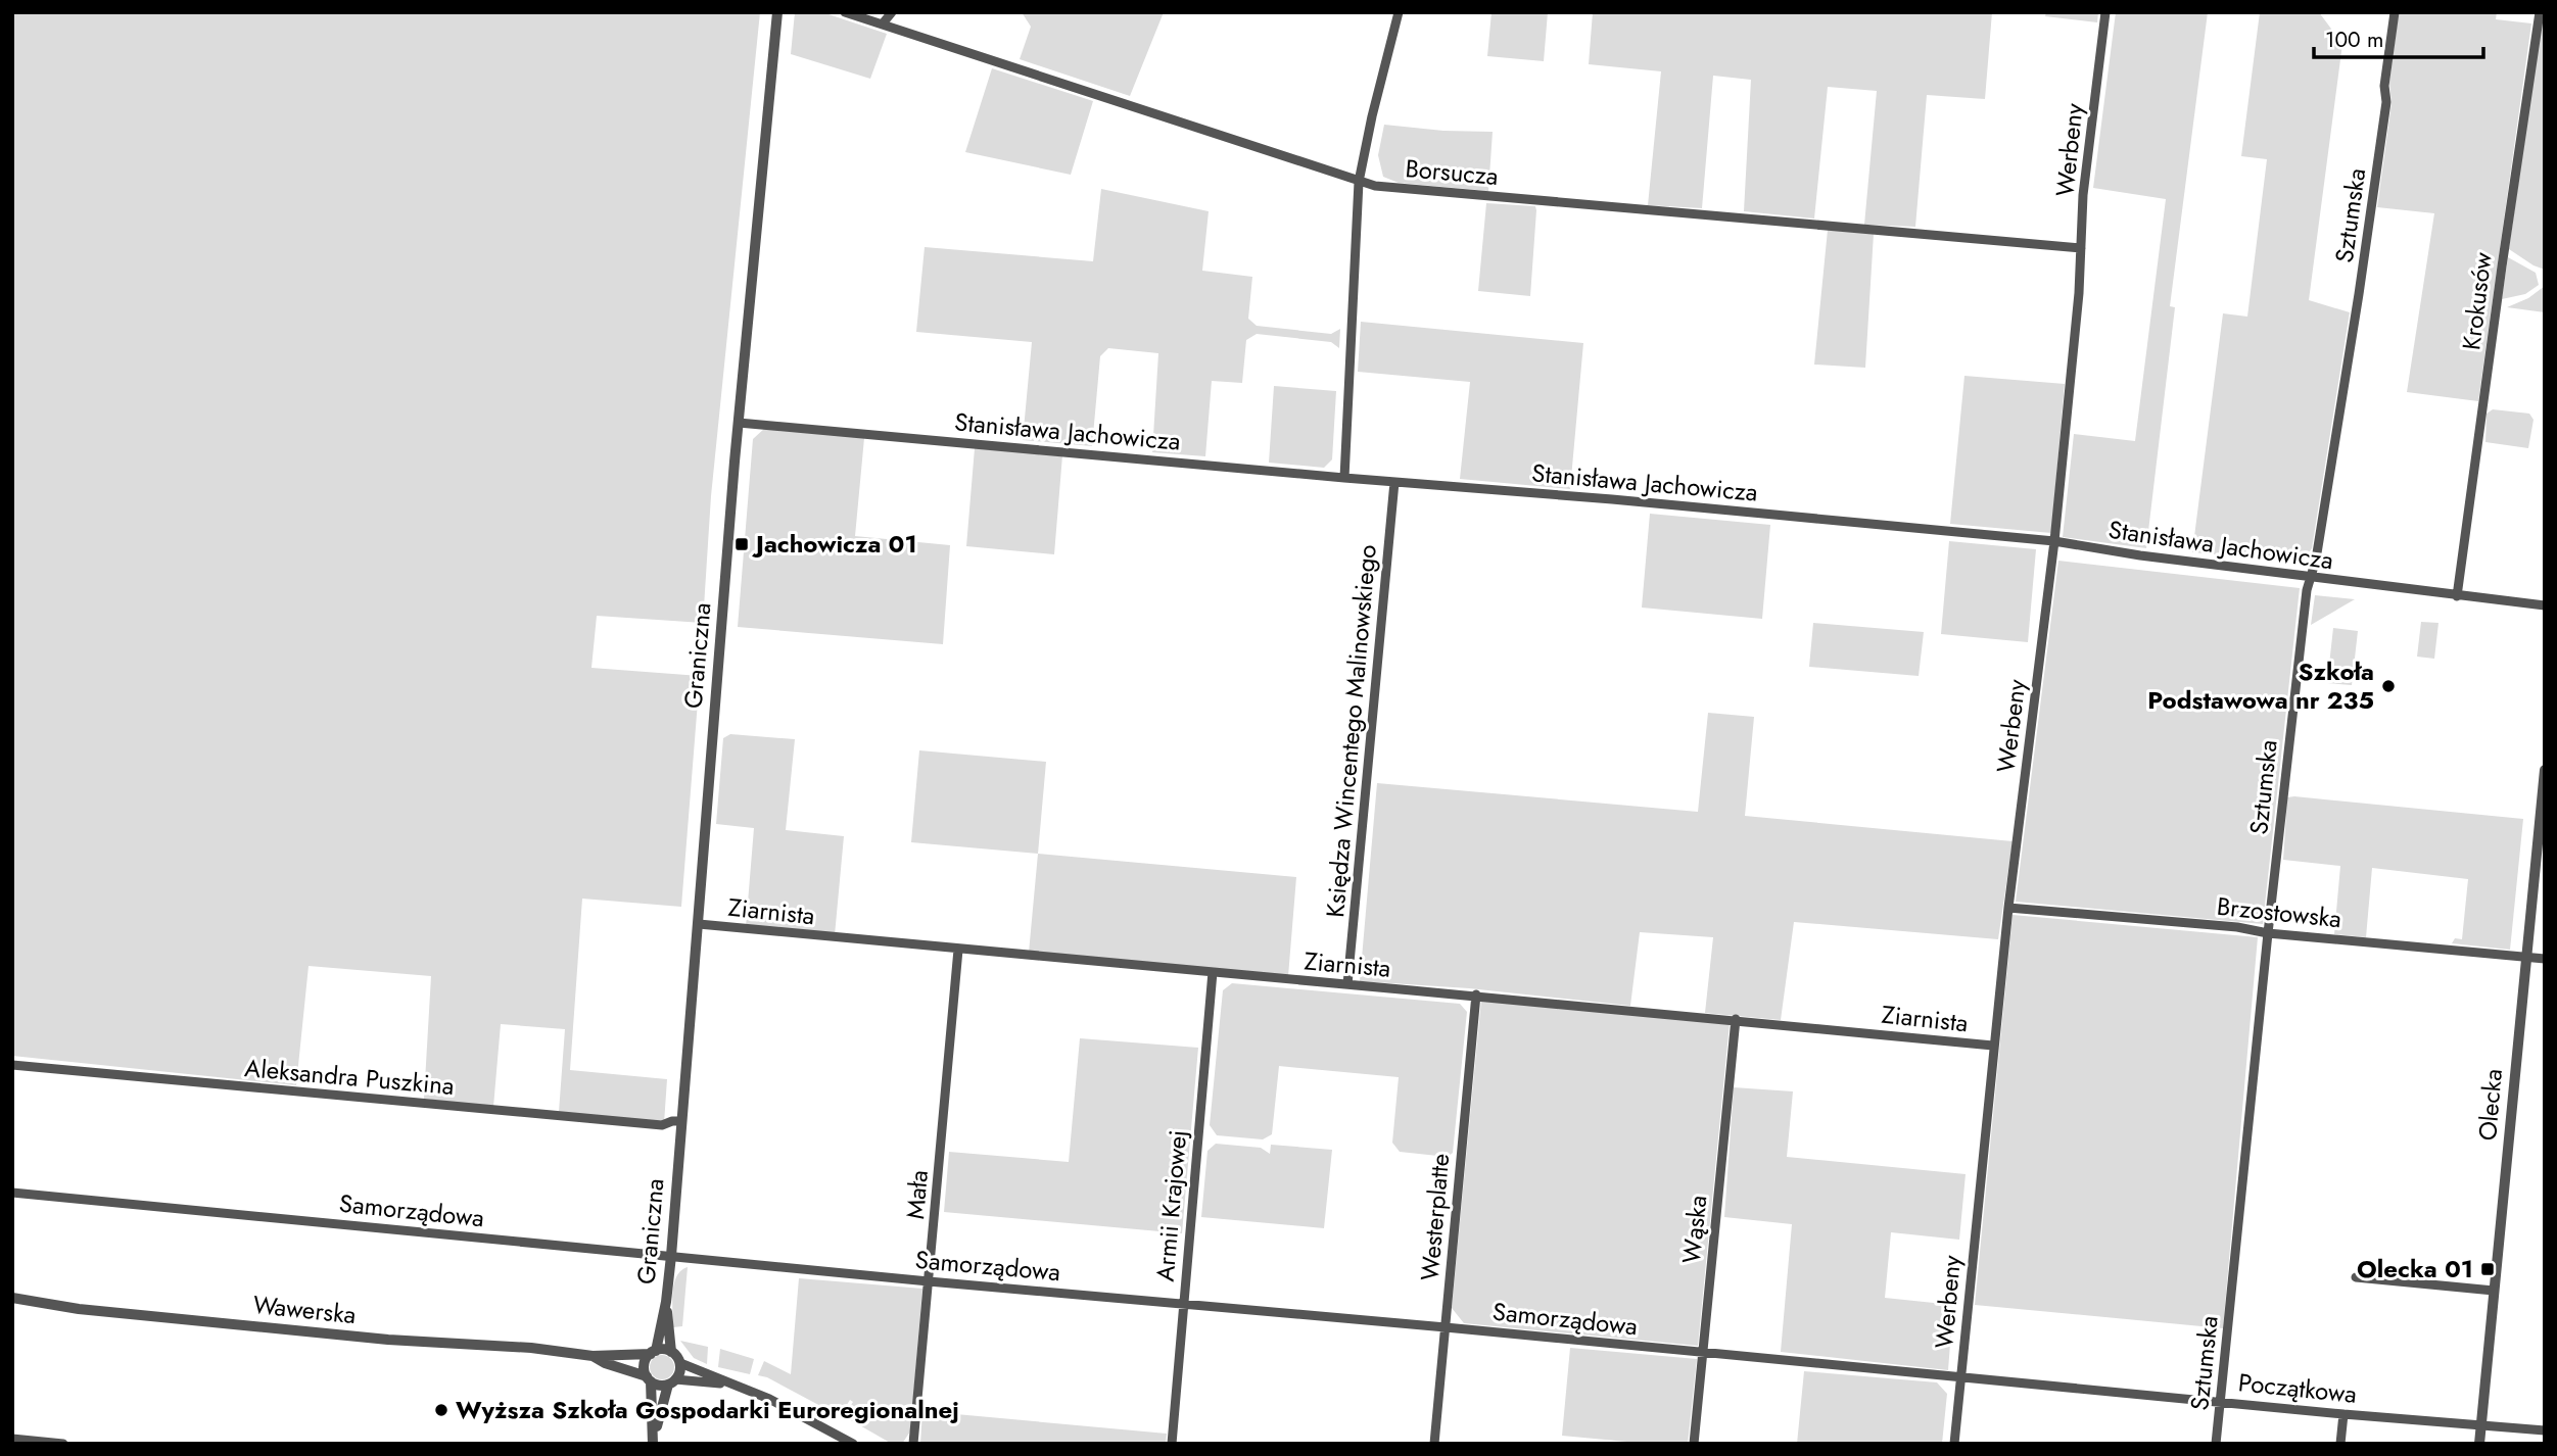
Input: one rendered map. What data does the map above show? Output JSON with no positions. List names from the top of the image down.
{
  "streets": {
    "street": [
      "Werbeny",
      "Borsucza",
      "Sztumska",
      "Krokusów",
      "Stanisława Jachowicza",
      "Graniczna",
      "Księdza Wincentego Malinowskiego",
      "Ziarnista",
      "Brzostowska",
      "Aleksandra Puszkina",
      "Olecka",
      "Mała",
      "Armii Krajowej",
      "Samorządowa",
      "Westerplatte",
      "Wąska",
      "Wawerska",
      "Początkowa"
    ]
  },
  "crossings": [
    ["Werbeny", "Borsucza"],
    ["Werbeny", "Stanisława Jachowicza"],
    ["Werbeny", "Ziarnista"],
    ["Werbeny", "Brzostowska"],
    ["Werbeny", "Samorządowa"],
    ["Werbeny", "Początkowa"],
    ["Sztumska", "Stanisława Jachowicza"],
    ["Sztumska", "Brzostowska"],
    ["Sztumska", "Początkowa"],
    ["Krokusów", "Stanisława Jachowicza"],
    ["Stanisława Jachowicza", "Graniczna"],
    ["Stanisława Jachowicza", "Księdza Wincentego Malinowskiego"],
    ["Graniczna", "Ziarnista"],
    ["Graniczna", "Aleksandra Puszkina"],
    ["Graniczna", "Samorządowa"],
    ["Graniczna", "Wawerska"],
    ["Księdza Wincentego Malinowskiego", "Ziarnista"],
    ["Ziarnista", "Mała"],
    ["Ziarnista", "Armii Krajowej"],
    ["Ziarnista", "Westerplatte"],
    ["Ziarnista", "Wąska"],
    ["Brzostowska", "Olecka"],
    ["Olecka", "Początkowa"],
    ["Mała", "Samorządowa"],
    ["Armii Krajowej", "Samorządowa"],
    ["Samorządowa", "Westerplatte"],
    ["Samorządowa", "Wąska"],
    ["Samorządowa", "Początkowa"]
  ],
  "places": {
    "transit": ["Jachowicza 01", "Olecka 01"],
    "other": ["Szkoła Podstawowa nr 235", "Wyższa Szkoła Gospodarki Euroregionalnej"]
  },
  "scale_bar": "100 m"
}
